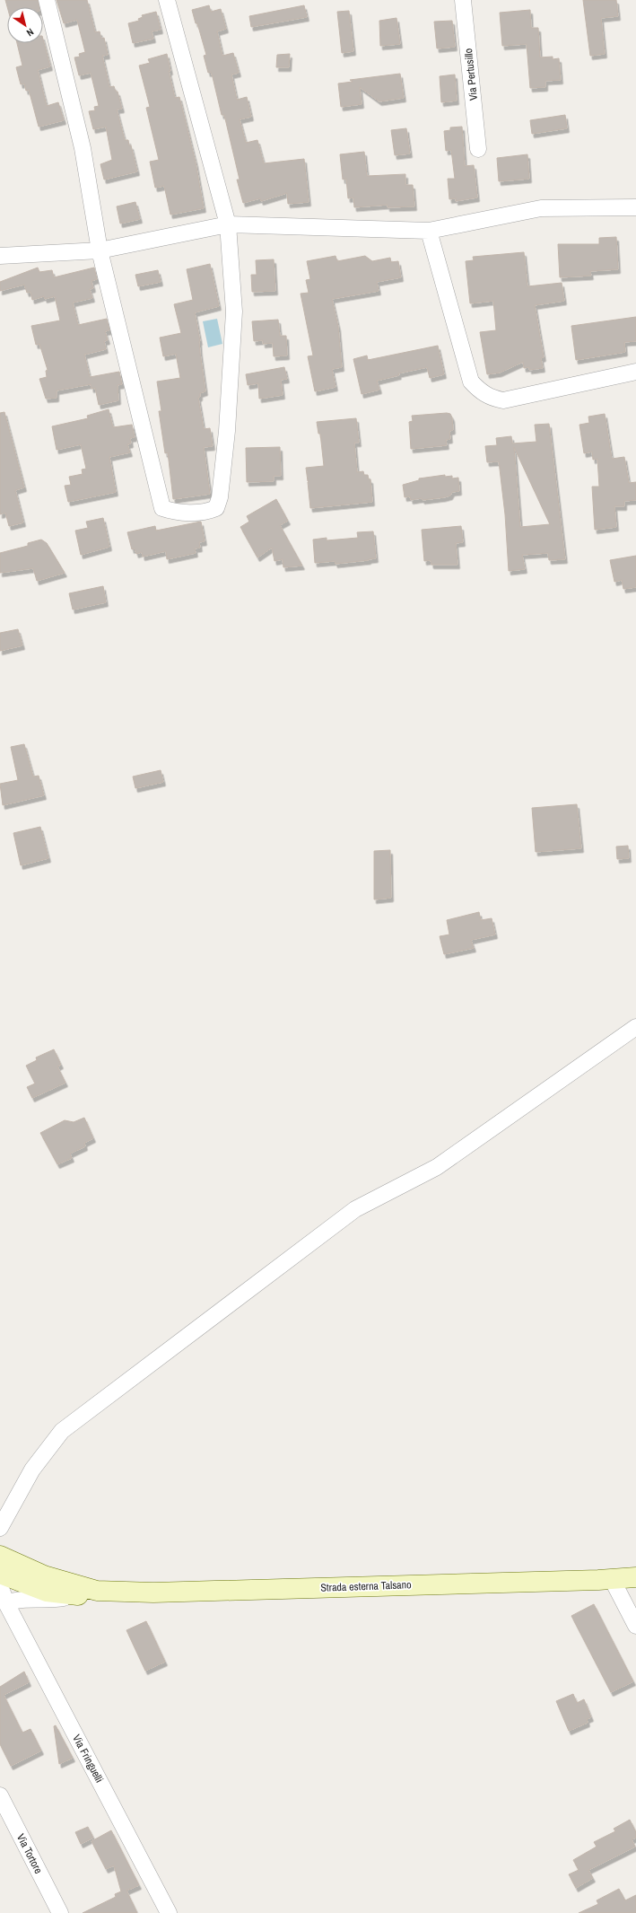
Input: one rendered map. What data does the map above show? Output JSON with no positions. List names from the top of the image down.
{
  "streets": {
    "street": [
      "Via Pertusillo",
      "Strada esterna Talsano",
      "Via Fringuelli",
      "Via Tortore"
    ]
  },
  "north": "bottom right"
}
